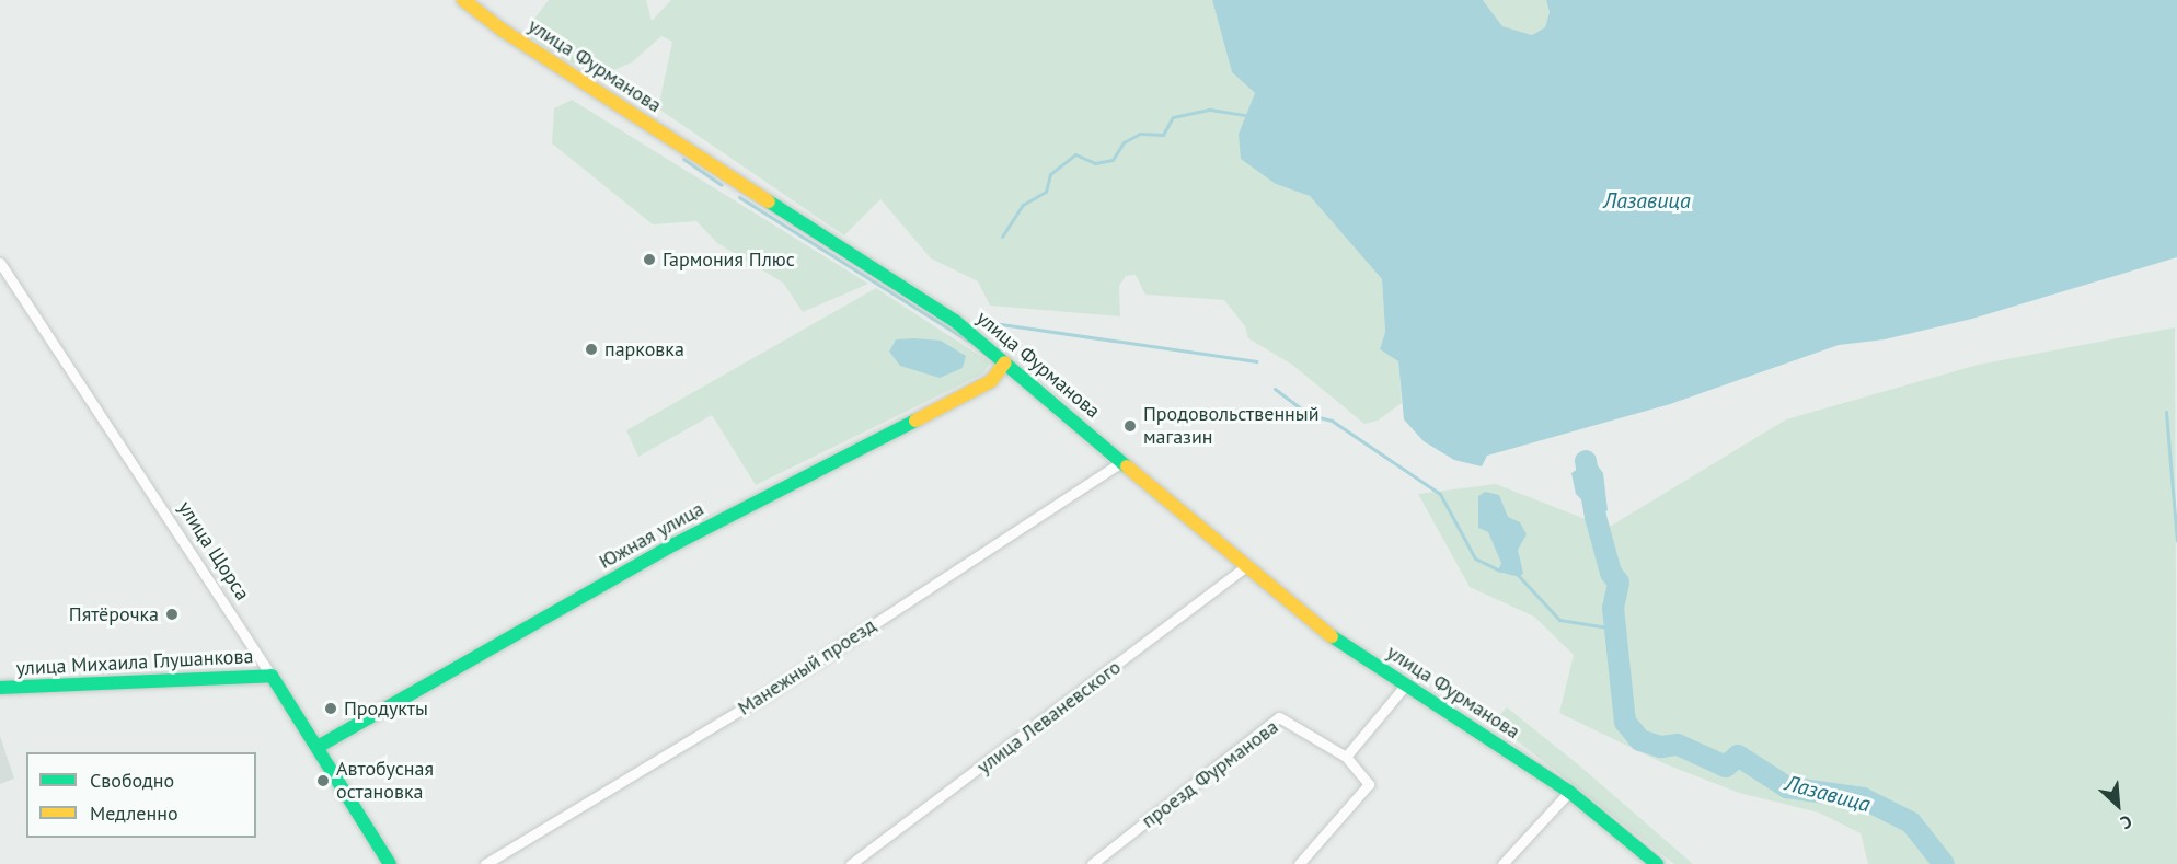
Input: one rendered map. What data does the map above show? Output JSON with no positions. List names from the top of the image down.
{
  "streets": {
    "main road": [
      "улица Фурманова",
      "Южная улица",
      "улица Щорса",
      "улица Михаила Глушанкова"
    ],
    "street": ["Манежный проезд", "улица Леваневского", "проезд Фурманова"]
  },
  "crossings": [
    ["улица Фурманова", "Южная улица"],
    ["улица Фурманова", "Манежный проезд"],
    ["улица Фурманова", "улица Леваневского"],
    ["Южная улица", "улица Щорса"],
    ["улица Щорса", "улица Михаила Глушанкова"]
  ],
  "water": ["Лазавица"],
  "places": [
    "Гармония Плюс",
    "парковка",
    "Продовольственный магазин",
    "Пятёрочка",
    "Продукты",
    "Автобусная остановка"
  ],
  "legend": ["Свободно", "Медленно"],
  "north": "bottom right"
}
